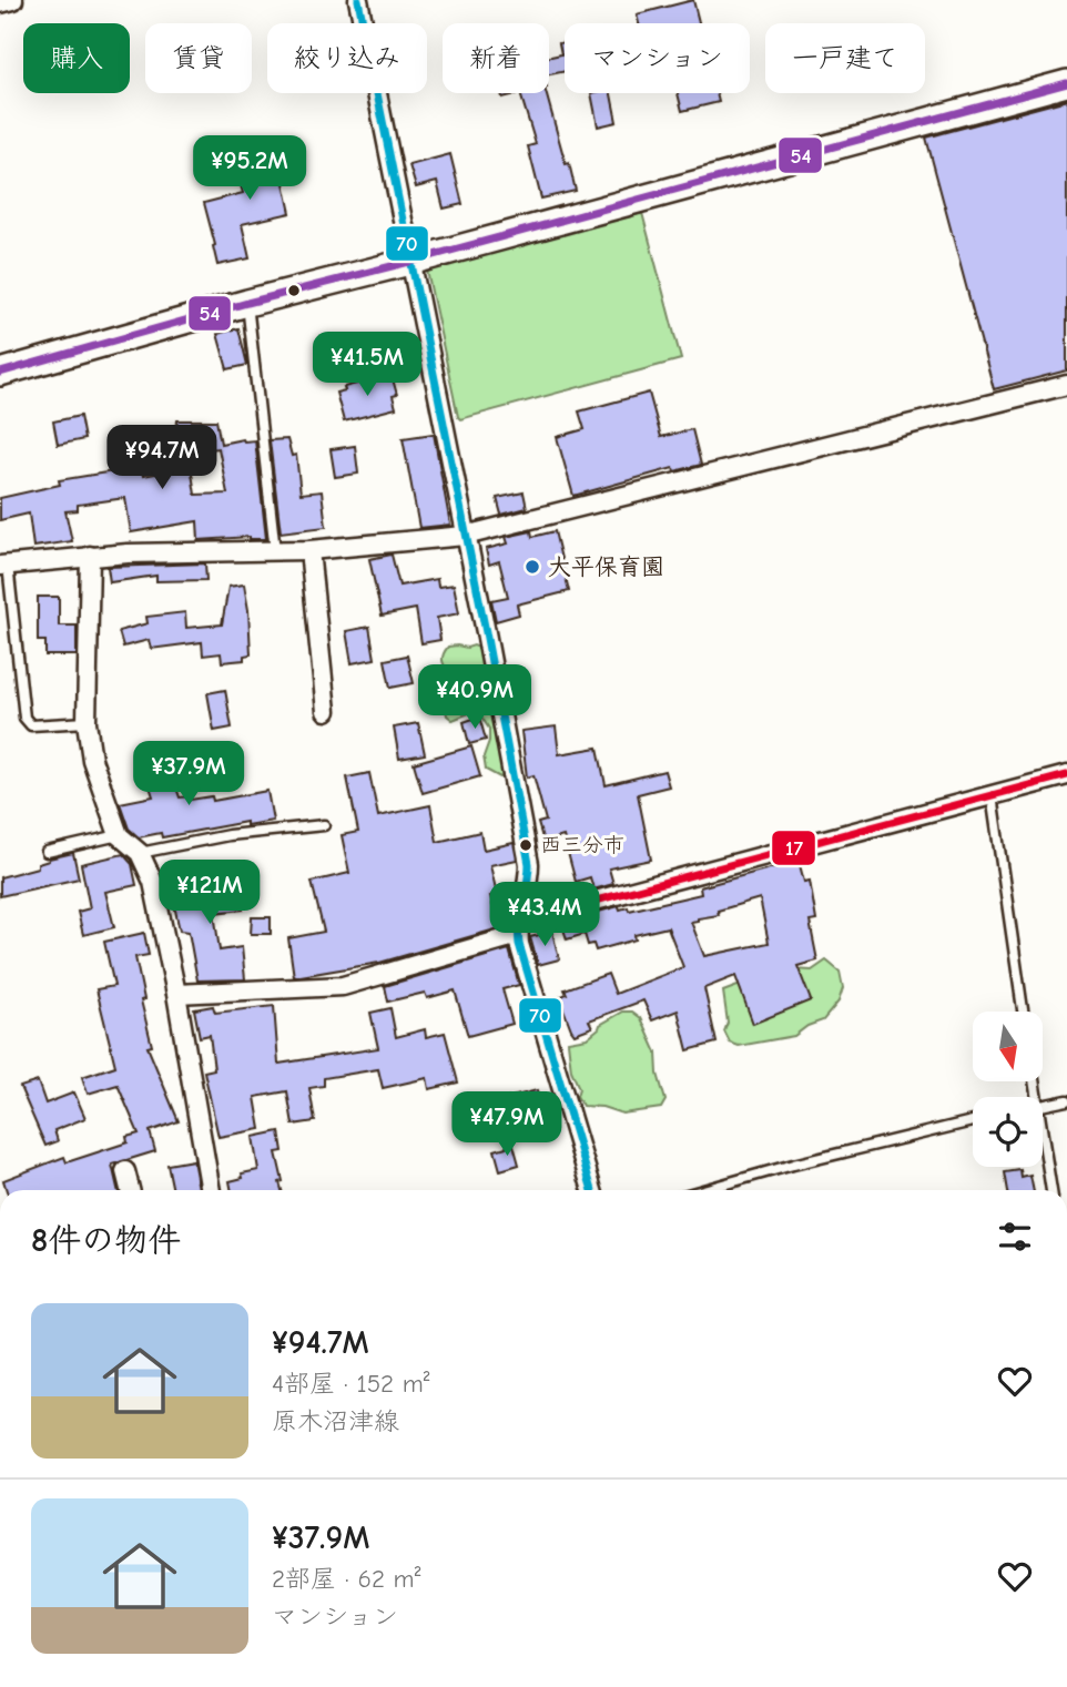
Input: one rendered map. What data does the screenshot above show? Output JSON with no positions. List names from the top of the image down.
{
  "places": ["大平保育園", "西三分市"],
  "lines": ["transit line 70", "transit line 54", "transit line 17"],
  "north": "bottom",
  "page": {
    "chip": [
      "購入",
      "賃貸",
      "絞り込み",
      "新着",
      "マンション",
      "一戸建て"
    ],
    "price": [
      "¥95.2M",
      "¥41.5M",
      "¥94.7M",
      "¥40.9M",
      "¥37.9M",
      "¥121M",
      "¥43.4M",
      "¥47.9M"
    ],
    "heading": "8件の物件",
    "list": [
      {
        "name": "¥94.7M",
        "note": "4部屋 · 152 m² · 原木沼津線"
      },
      {
        "name": "¥37.9M",
        "note": "2部屋 · 62 m² · マンション"
      }
    ]
  }
}
